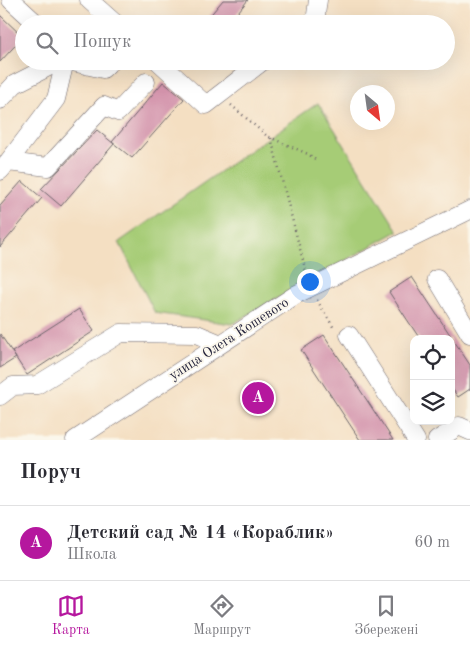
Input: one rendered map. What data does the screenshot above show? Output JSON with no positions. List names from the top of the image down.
{
  "streets": {
    "street": ["улица Олега Кошевого"]
  },
  "north": "bottom right",
  "page": {
    "search": "Пошук",
    "pins": "A",
    "heading": "Поруч",
    "list": [
      {
        "mark": "A",
        "name": "Детский сад № 14 «Кораблик»",
        "note": "Школа",
        "value": "60 m"
      }
    ],
    "nav": ["Карта", "Маршрут", "Збережені"]
  }
}
